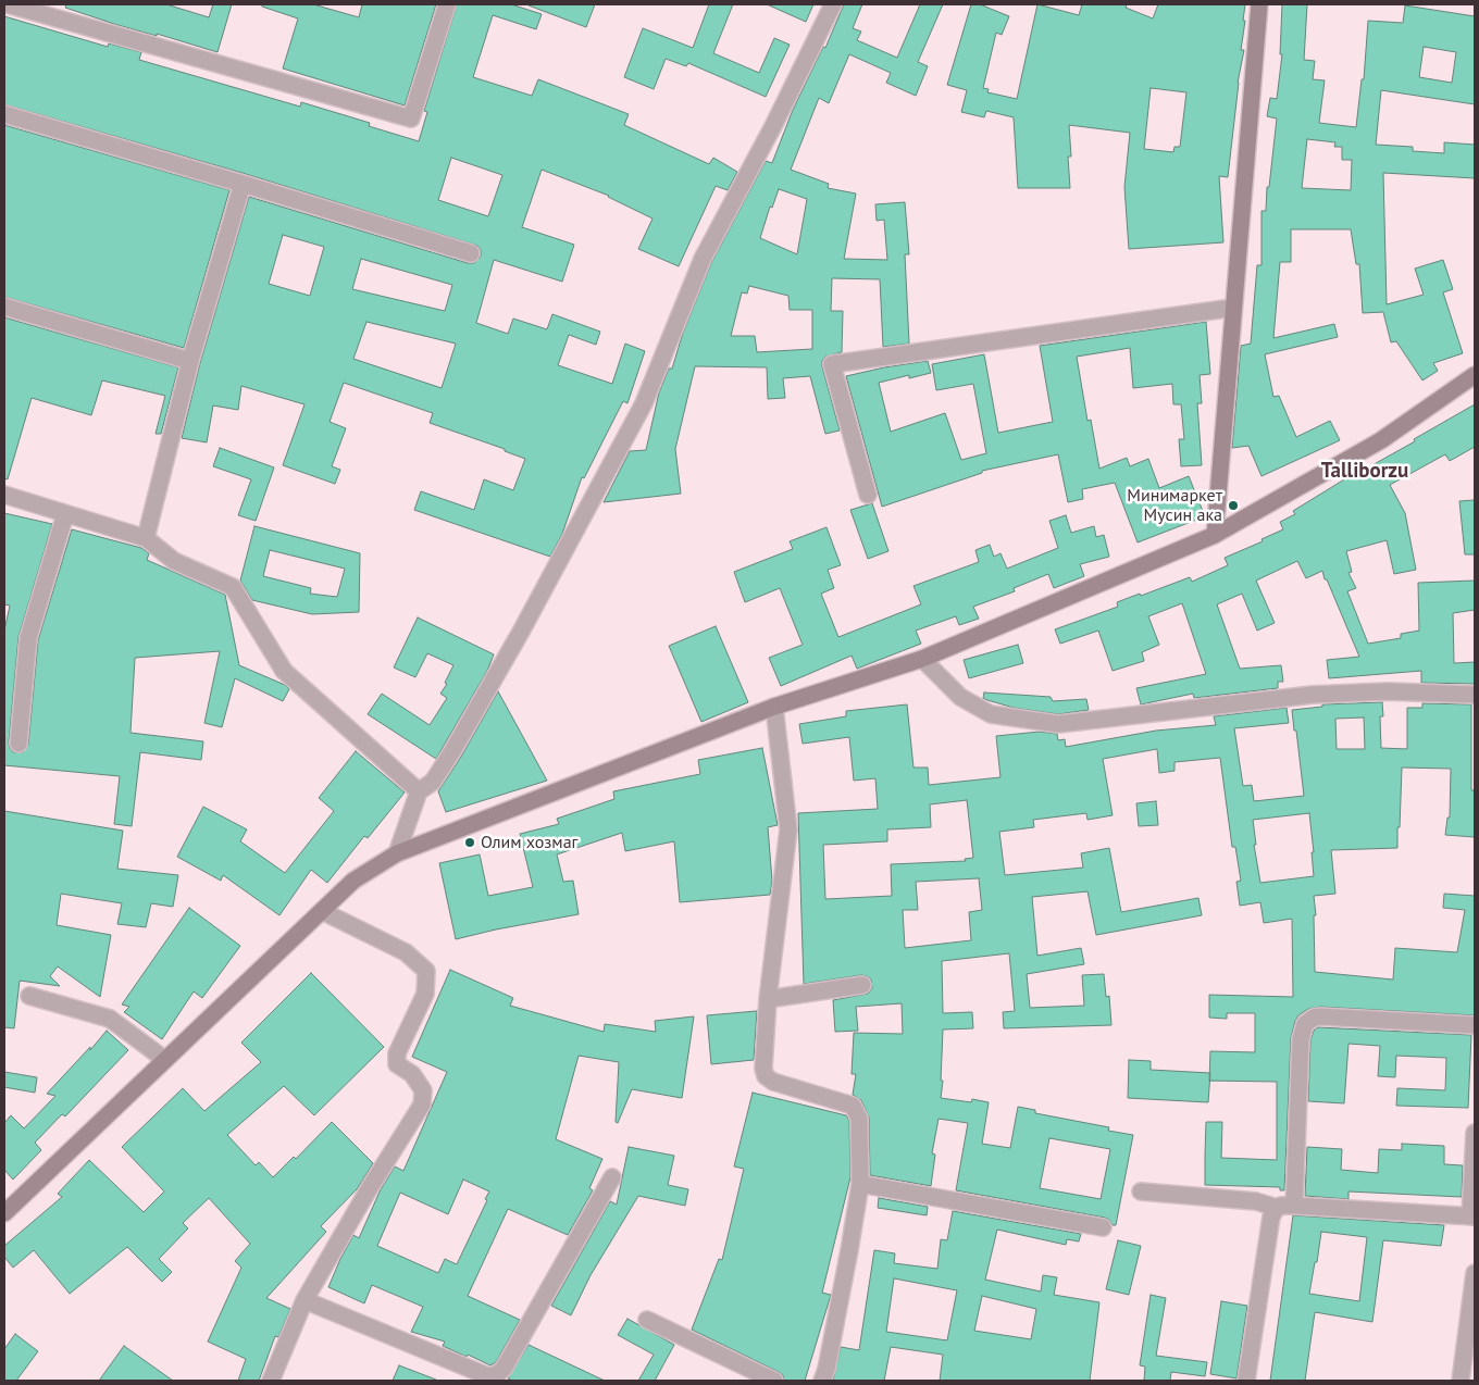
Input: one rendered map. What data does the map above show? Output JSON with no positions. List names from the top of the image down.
{
  "districts": ["Talliborzu"],
  "places": ["Минимаркет Мусин ака", "Олим хозмаг"]
}
